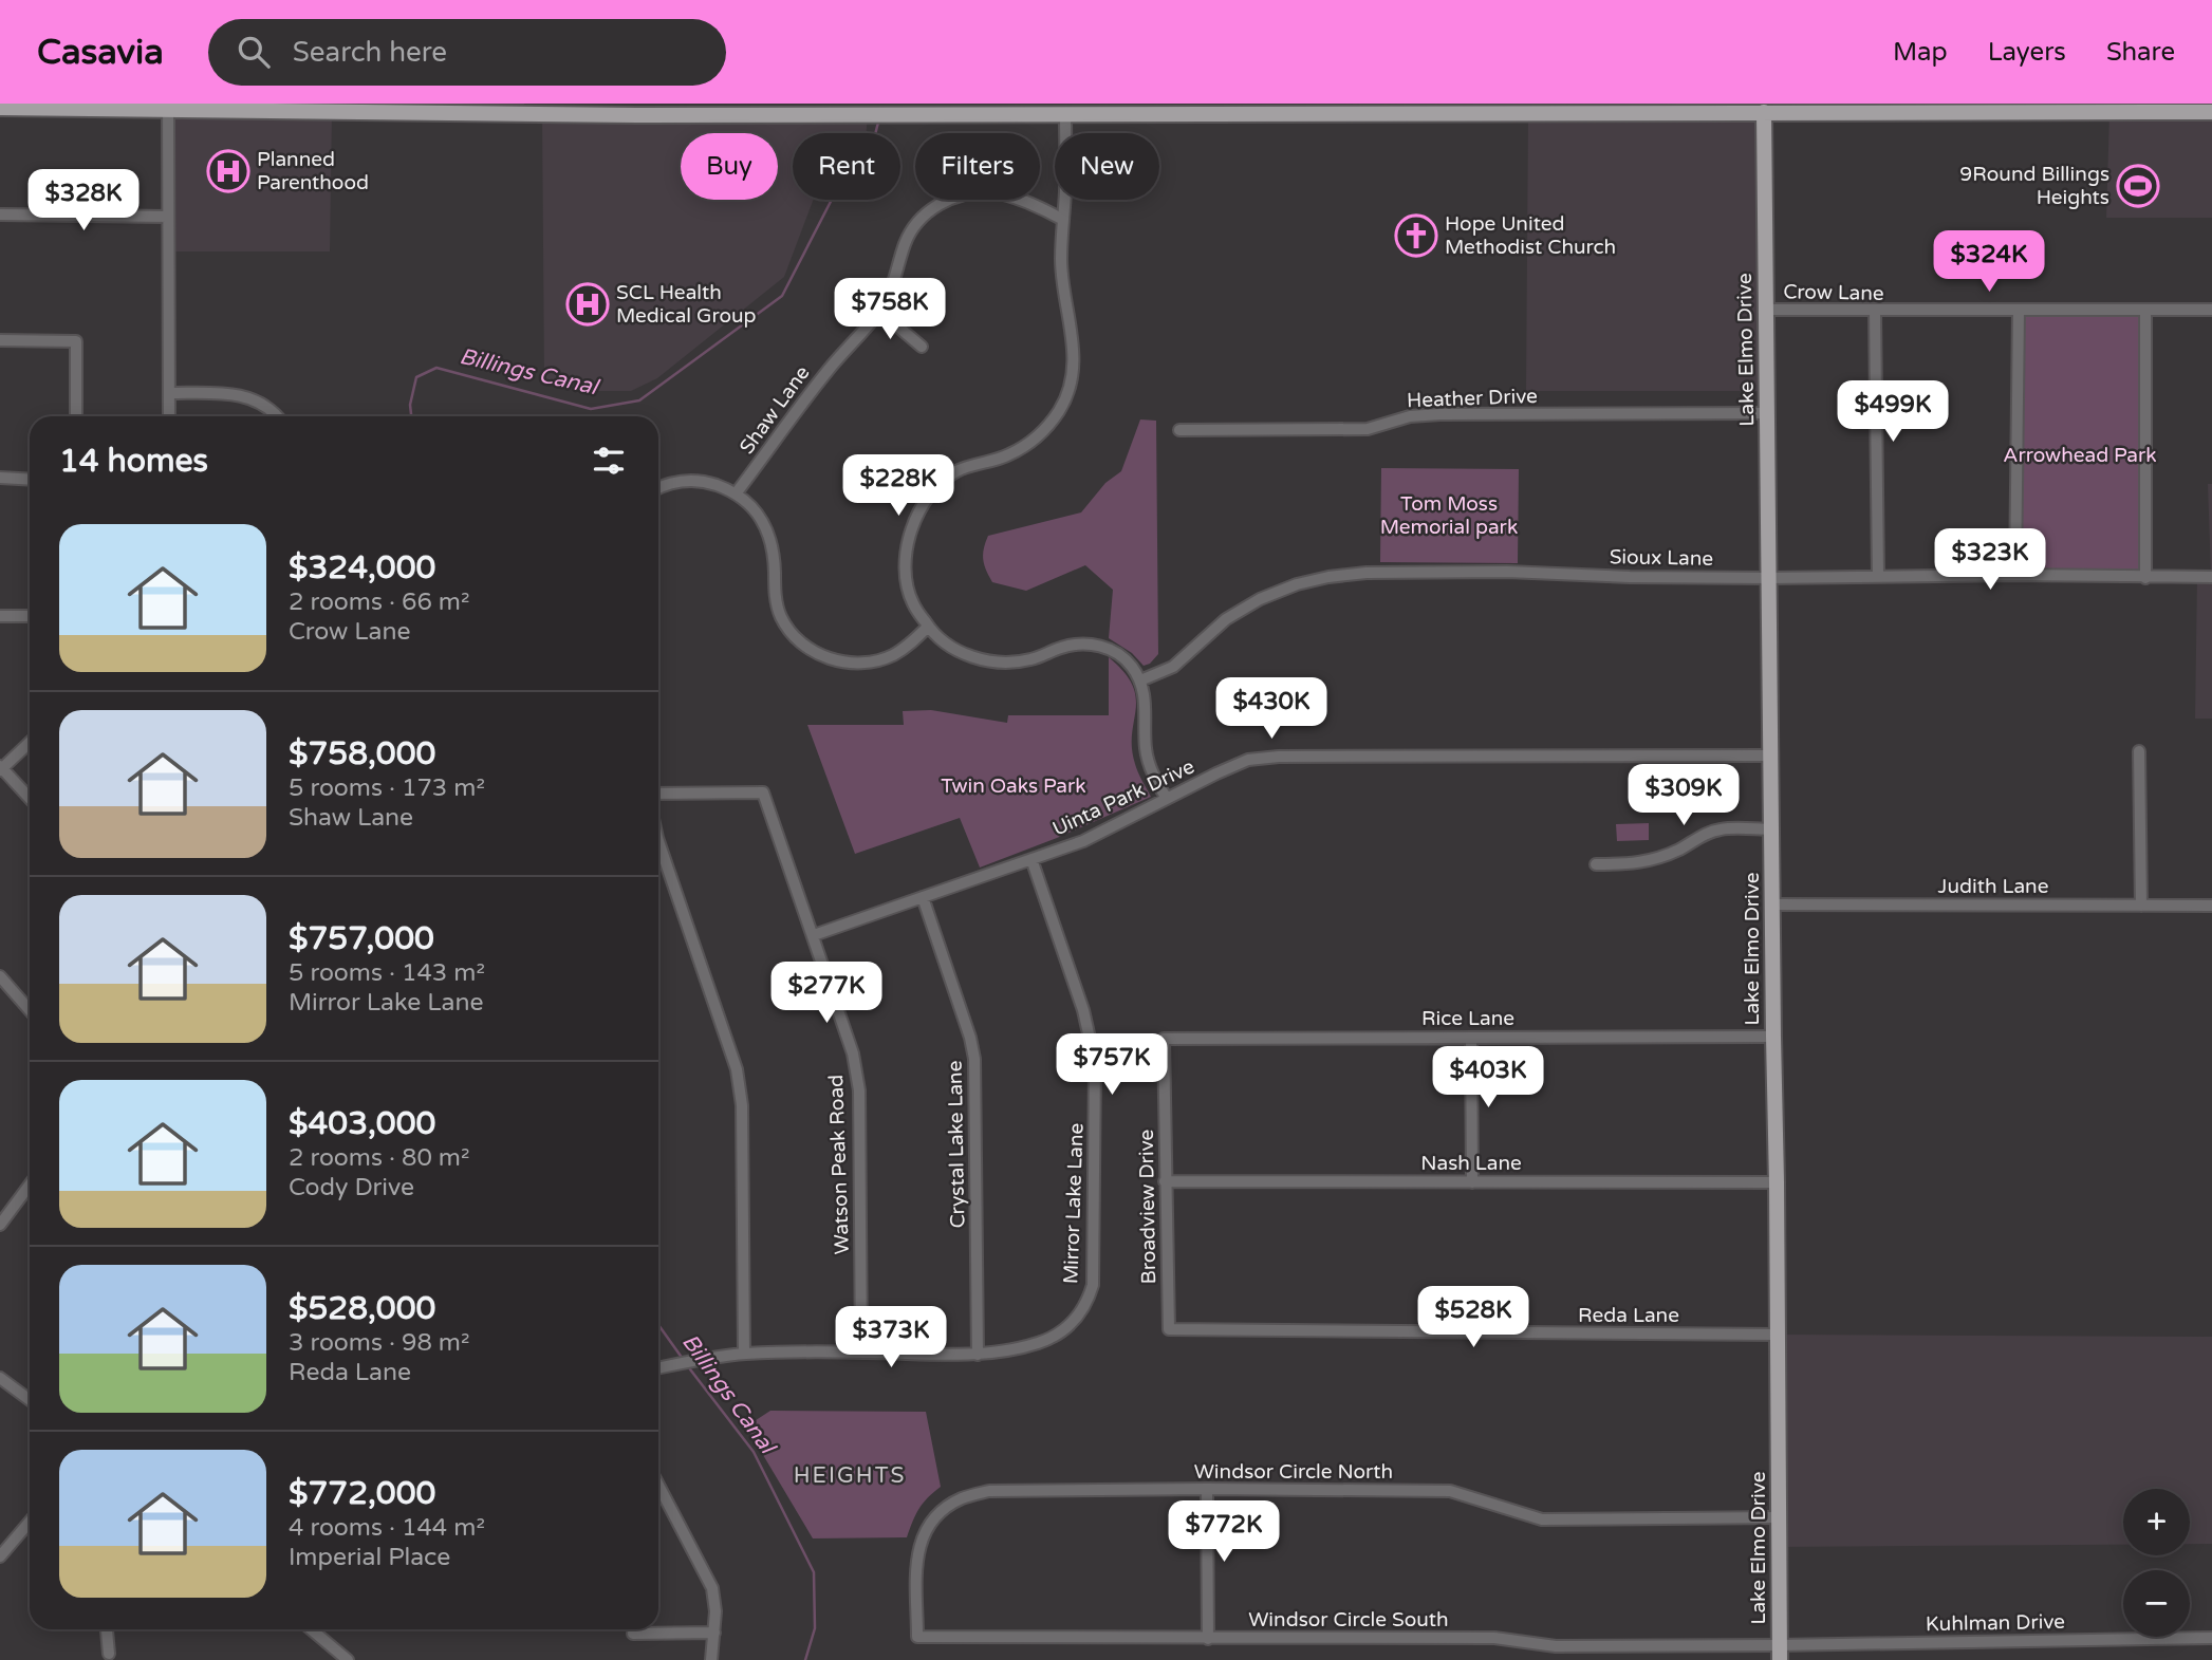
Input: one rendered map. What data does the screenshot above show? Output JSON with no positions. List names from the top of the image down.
{
  "streets": {
    "main road": ["Lake Elmo Drive"],
    "street": [
      "Crow Lane",
      "Heather Drive",
      "Shaw Lane",
      "Sioux Lane",
      "Uinta Park Drive",
      "Judith Lane",
      "Rice Lane",
      "Crystal Lake Lane",
      "Nash Lane",
      "Watson Peak Road",
      "Mirror Lake Lane",
      "Broadview Drive",
      "Reda Lane",
      "Windsor Circle North",
      "Windsor Circle South",
      "Kuhlman Drive"
    ]
  },
  "crossings": [
    ["Crow Lane", "Lake Elmo Drive"],
    ["Lake Elmo Drive", "Heather Drive"],
    ["Lake Elmo Drive", "Sioux Lane"],
    ["Lake Elmo Drive", "Uinta Park Drive"],
    ["Lake Elmo Drive", "Judith Lane"],
    ["Lake Elmo Drive", "Rice Lane"],
    ["Lake Elmo Drive", "Nash Lane"],
    ["Lake Elmo Drive", "Reda Lane"],
    ["Lake Elmo Drive", "Windsor Circle North"],
    ["Lake Elmo Drive", "Windsor Circle South"],
    ["Lake Elmo Drive", "Kuhlman Drive"],
    ["Uinta Park Drive", "Crystal Lake Lane"],
    ["Uinta Park Drive", "Watson Peak Road"],
    ["Uinta Park Drive", "Mirror Lake Lane"],
    ["Rice Lane", "Broadview Drive"],
    ["Crystal Lake Lane", "Mirror Lake Lane"],
    ["Nash Lane", "Broadview Drive"],
    ["Broadview Drive", "Reda Lane"],
    ["Windsor Circle North", "Windsor Circle South"],
    ["Windsor Circle South", "Kuhlman Drive"]
  ],
  "districts": ["HEIGHTS"],
  "water": ["Billings Canal"],
  "parks": ["Arrowhead Park", "Tom Moss Memorial park", "Twin Oaks Park"],
  "places": {
    "hospital": ["Planned Parenthood", "SCL Health Medical Group"],
    "sports": ["9Round Billings Heights"],
    "church": ["Hope United Methodist Church"]
  },
  "page": {
    "header": "Casavia",
    "search": "Search here",
    "nav": ["Map", "Layers", "Share"],
    "chip": [
      "Buy",
      "Rent",
      "Filters",
      "New"
    ],
    "price": [
      "$328K",
      "$324K",
      "$758K",
      "$499K",
      "$228K",
      "$323K",
      "$430K",
      "$309K",
      "$277K",
      "$757K",
      "$403K",
      "$528K",
      "$373K",
      "$772K"
    ],
    "heading": "14 homes",
    "list": [
      {
        "name": "$324,000",
        "note": "2 rooms · 66 m² · Crow Lane"
      },
      {
        "name": "$758,000",
        "note": "5 rooms · 173 m² · Shaw Lane"
      },
      {
        "name": "$757,000",
        "note": "5 rooms · 143 m² · Mirror Lake Lane"
      },
      {
        "name": "$403,000",
        "note": "2 rooms · 80 m² · Cody Drive"
      },
      {
        "name": "$528,000",
        "note": "3 rooms · 98 m² · Reda Lane"
      },
      {
        "name": "$772,000",
        "note": "4 rooms · 144 m² · Imperial Place"
      }
    ],
    "map_buttons": ["+", "−"]
  }
}
